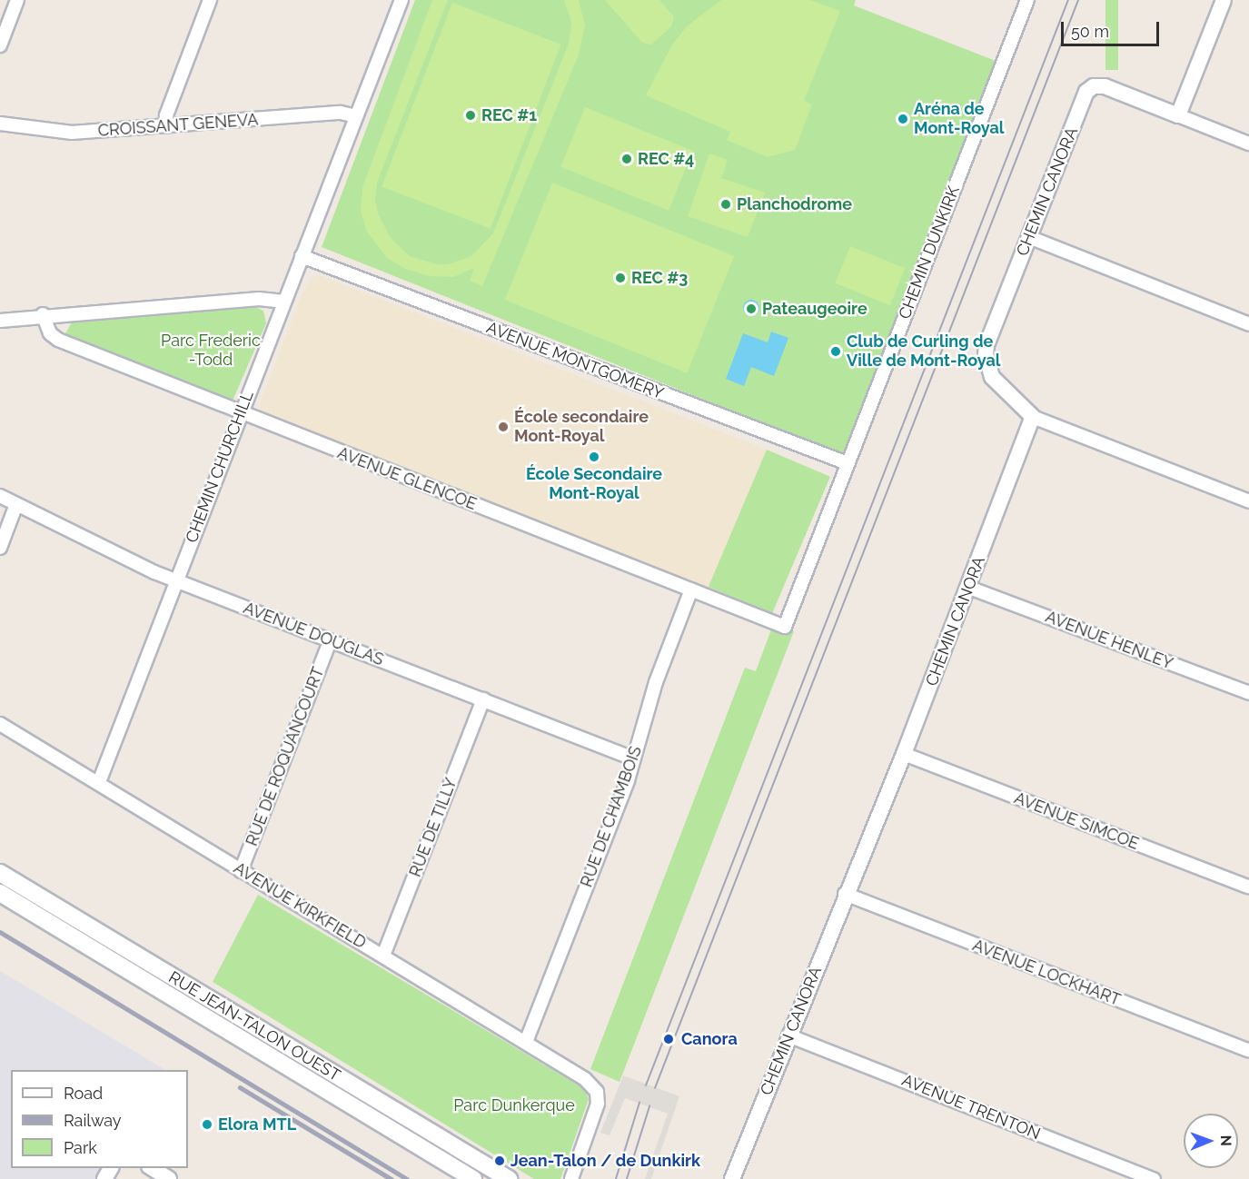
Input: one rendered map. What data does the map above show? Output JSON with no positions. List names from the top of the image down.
{
  "streets": {
    "main road": ["RUE JEAN-TALON OUEST"],
    "street": [
      "CROISSANT GENEVA",
      "CHEMIN CANORA",
      "CHEMIN DUNKIRK",
      "AVENUE MONTGOMERY",
      "CHEMIN CHURCHILL",
      "AVENUE GLENCOE",
      "AVENUE DOUGLAS",
      "AVENUE HENLEY",
      "RUE DE ROQUANCOURT",
      "RUE DE CHAMBOIS",
      "AVENUE SIMCOE",
      "RUE DE TILLY",
      "AVENUE KIRKFIELD",
      "AVENUE LOCKHART",
      "AVENUE TRENTON"
    ]
  },
  "crossings": [
    ["CROISSANT GENEVA", "CHEMIN CHURCHILL"],
    ["CHEMIN CANORA", "AVENUE HENLEY"],
    ["CHEMIN CANORA", "AVENUE SIMCOE"],
    ["CHEMIN CANORA", "AVENUE LOCKHART"],
    ["CHEMIN CANORA", "AVENUE TRENTON"],
    ["CHEMIN DUNKIRK", "AVENUE MONTGOMERY"],
    ["CHEMIN DUNKIRK", "AVENUE GLENCOE"],
    ["AVENUE MONTGOMERY", "CHEMIN CHURCHILL"],
    ["CHEMIN CHURCHILL", "AVENUE GLENCOE"],
    ["CHEMIN CHURCHILL", "AVENUE DOUGLAS"],
    ["CHEMIN CHURCHILL", "AVENUE KIRKFIELD"],
    ["AVENUE GLENCOE", "RUE DE CHAMBOIS"],
    ["AVENUE DOUGLAS", "RUE DE ROQUANCOURT"],
    ["AVENUE DOUGLAS", "RUE DE CHAMBOIS"],
    ["AVENUE DOUGLAS", "RUE DE TILLY"],
    ["RUE DE ROQUANCOURT", "AVENUE KIRKFIELD"],
    ["RUE DE CHAMBOIS", "AVENUE KIRKFIELD"],
    ["RUE DE TILLY", "AVENUE KIRKFIELD"]
  ],
  "parks": ["Parc Frederic -Todd", "Parc Dunkerque"],
  "places": [
    "REC #1",
    "Aréna de Mont-Royal",
    "REC #4",
    "Planchodrome",
    "REC #3",
    "Pateaugeoire",
    "Club de Curling de Ville de Mont-Royal",
    "École secondaire Mont-Royal",
    "École Secondaire Mont-Royal",
    "Canora",
    "Elora MTL",
    "Jean-Talon / de Dunkirk"
  ],
  "legend": ["Road", "Railway", "Park"],
  "scale_bar": "50 m",
  "north": "right"
}
